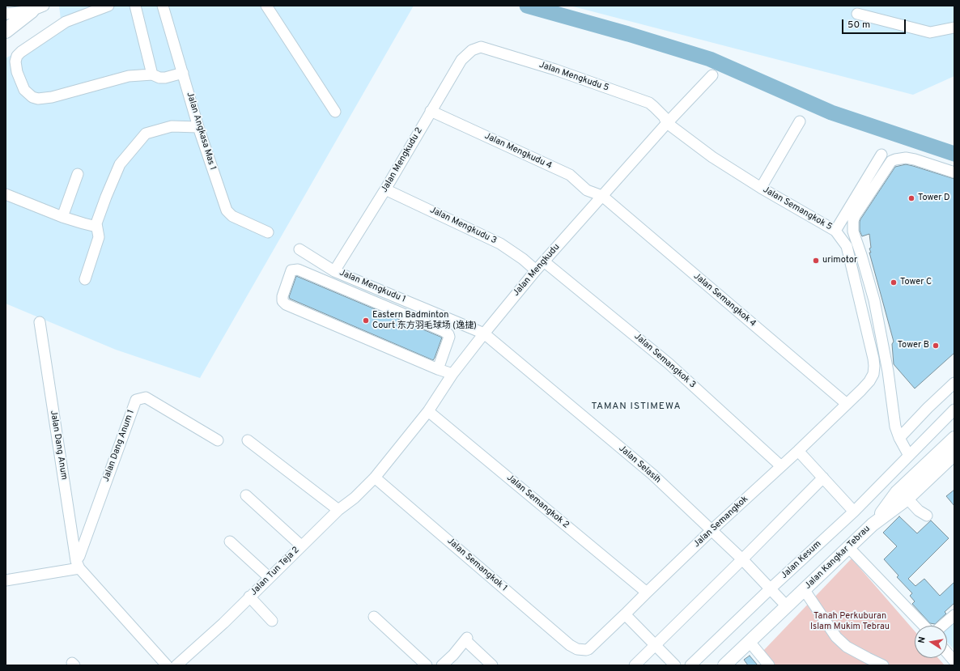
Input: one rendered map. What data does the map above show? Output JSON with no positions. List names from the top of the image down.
{
  "streets": {
    "main road": ["Jalan Kangkar Tebrau"],
    "street": [
      "Jalan Mengkudu 5",
      "Jalan Angkasa Mas 1",
      "Jalan Mengkudu 4",
      "Jalan Mengkudu 2",
      "Jalan Semangkok 5",
      "Jalan Mengkudu 3",
      "Jalan Mengkudu",
      "Jalan Mengkudu 1",
      "Jalan Semangkok 4",
      "Jalan Semangkok 3",
      "Jalan Dang Anum",
      "Jalan Dang Anum 1",
      "Jalan Selasih",
      "Jalan Semangkok 2",
      "Jalan Semangkok",
      "Jalan Kesum",
      "Jalan Semangkok 1",
      "Jalan Tun Teja 2"
    ]
  },
  "crossings": [
    ["Jalan Mengkudu 5", "Jalan Mengkudu 2"],
    ["Jalan Mengkudu 5", "Jalan Semangkok 5"],
    ["Jalan Mengkudu 5", "Jalan Mengkudu"],
    ["Jalan Mengkudu 4", "Jalan Mengkudu 2"],
    ["Jalan Mengkudu 4", "Jalan Mengkudu"],
    ["Jalan Mengkudu 4", "Jalan Semangkok 4"],
    ["Jalan Mengkudu 2", "Jalan Mengkudu 3"],
    ["Jalan Mengkudu 2", "Jalan Mengkudu 1"],
    ["Jalan Semangkok 5", "Jalan Mengkudu"],
    ["Jalan Semangkok 5", "Jalan Semangkok"],
    ["Jalan Mengkudu 3", "Jalan Mengkudu"],
    ["Jalan Mengkudu", "Jalan Mengkudu 1"],
    ["Jalan Mengkudu", "Jalan Semangkok 4"],
    ["Jalan Mengkudu", "Jalan Semangkok 3"],
    ["Jalan Mengkudu", "Jalan Selasih"],
    ["Jalan Mengkudu", "Jalan Semangkok 2"],
    ["Jalan Mengkudu", "Jalan Semangkok 1"],
    ["Jalan Mengkudu", "Jalan Tun Teja 2"],
    ["Jalan Mengkudu 1", "Jalan Selasih"],
    ["Jalan Semangkok 4", "Jalan Semangkok"],
    ["Jalan Semangkok 3", "Jalan Semangkok"],
    ["Jalan Dang Anum", "Jalan Dang Anum 1"],
    ["Jalan Selasih", "Jalan Semangkok"],
    ["Jalan Selasih", "Jalan Kangkar Tebrau"],
    ["Jalan Selasih", "Jalan Kesum"],
    ["Jalan Semangkok 2", "Jalan Semangkok"],
    ["Jalan Semangkok", "Jalan Semangkok 1"],
    ["Jalan Semangkok 1", "Jalan Tun Teja 2"]
  ],
  "districts": ["TAMAN ISTIMEWA"],
  "parks": ["Tanah Perkuburan Islam Mukim Tebrau"],
  "places": [
    "Tower D",
    "urimotor",
    "Tower C",
    "Eastern Badminton Court 东方羽毛球场 (逸捷)",
    "Tower B"
  ],
  "scale_bar": "50 m",
  "north": "left"
}
